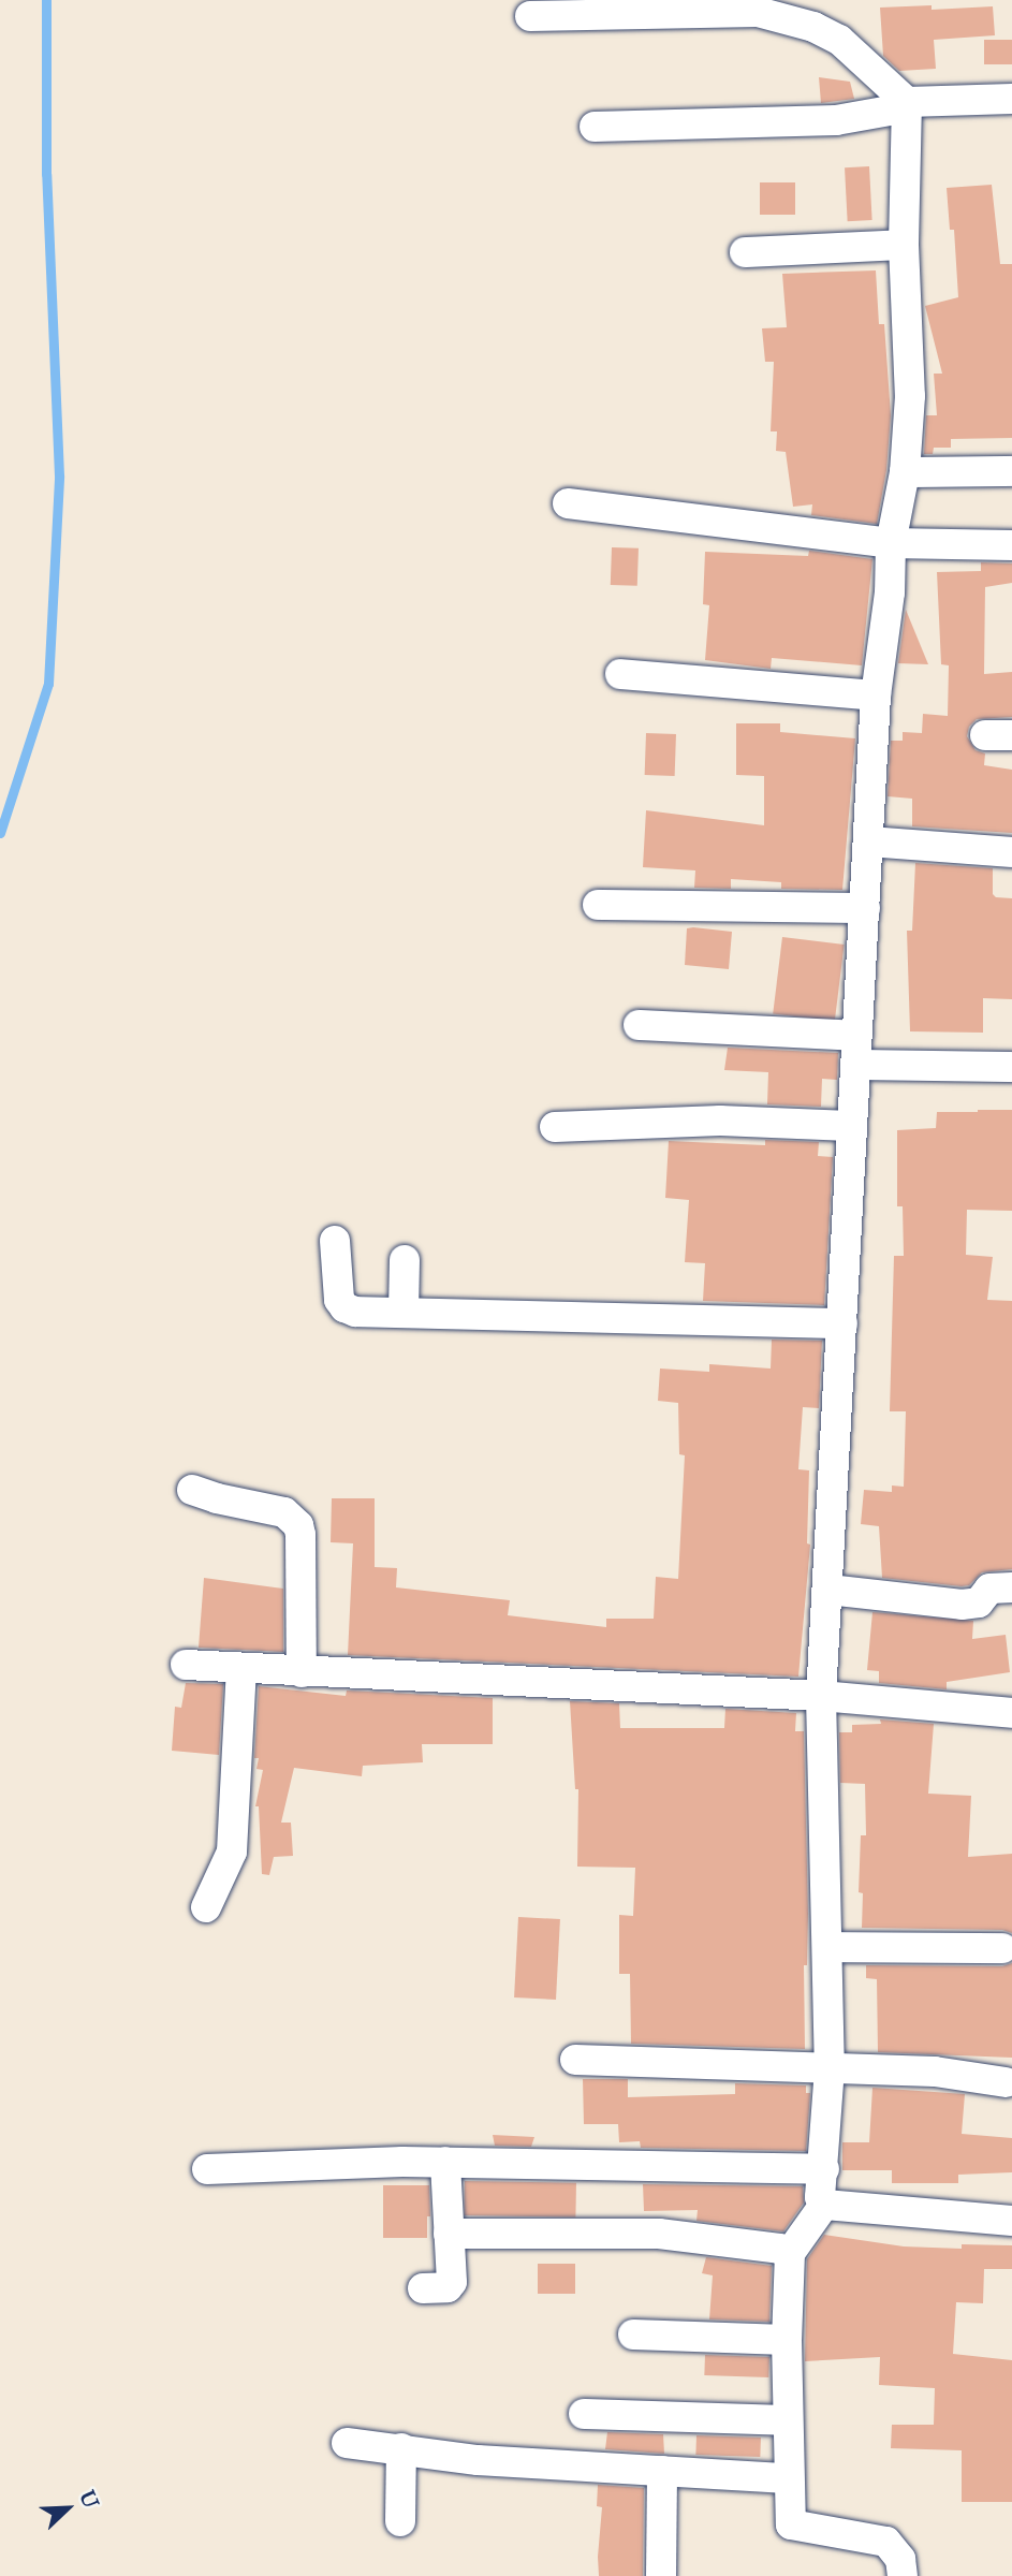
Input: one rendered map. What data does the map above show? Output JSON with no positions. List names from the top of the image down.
{
  "north": "top right"
}
